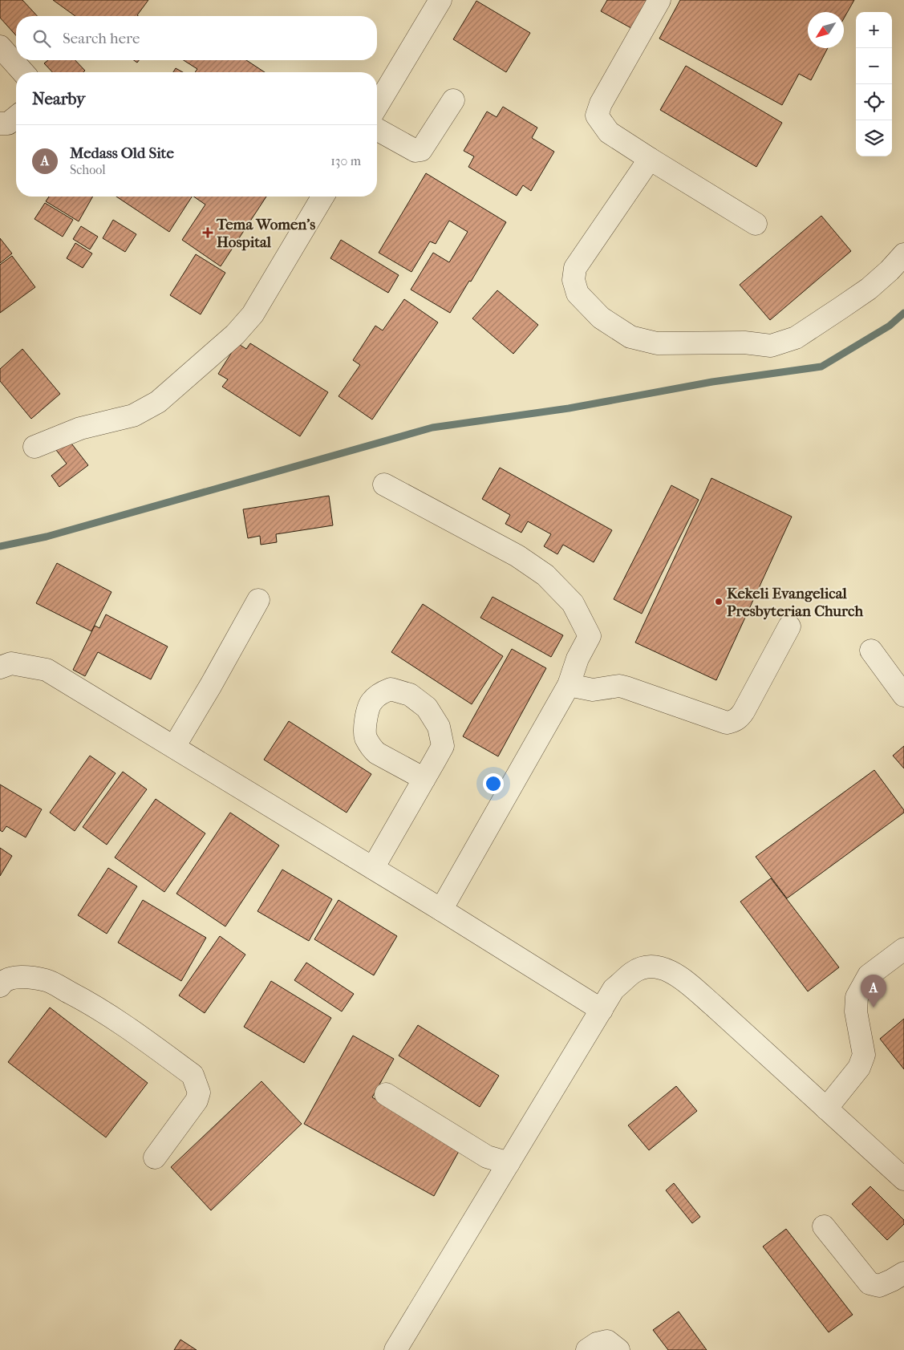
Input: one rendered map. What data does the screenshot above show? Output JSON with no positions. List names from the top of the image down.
{
  "places": {
    "health": ["Tema Women's Hospital"],
    "other": ["Kekeli Evangelical Presbyterian Church"]
  },
  "north": "bottom left",
  "page": {
    "map_buttons": ["+", "−"],
    "search": "Search here",
    "heading": "Nearby",
    "list": [
      {
        "mark": "A",
        "name": "Medass Old Site",
        "note": "School",
        "value": "130 m"
      }
    ],
    "pins": "A"
  }
}
